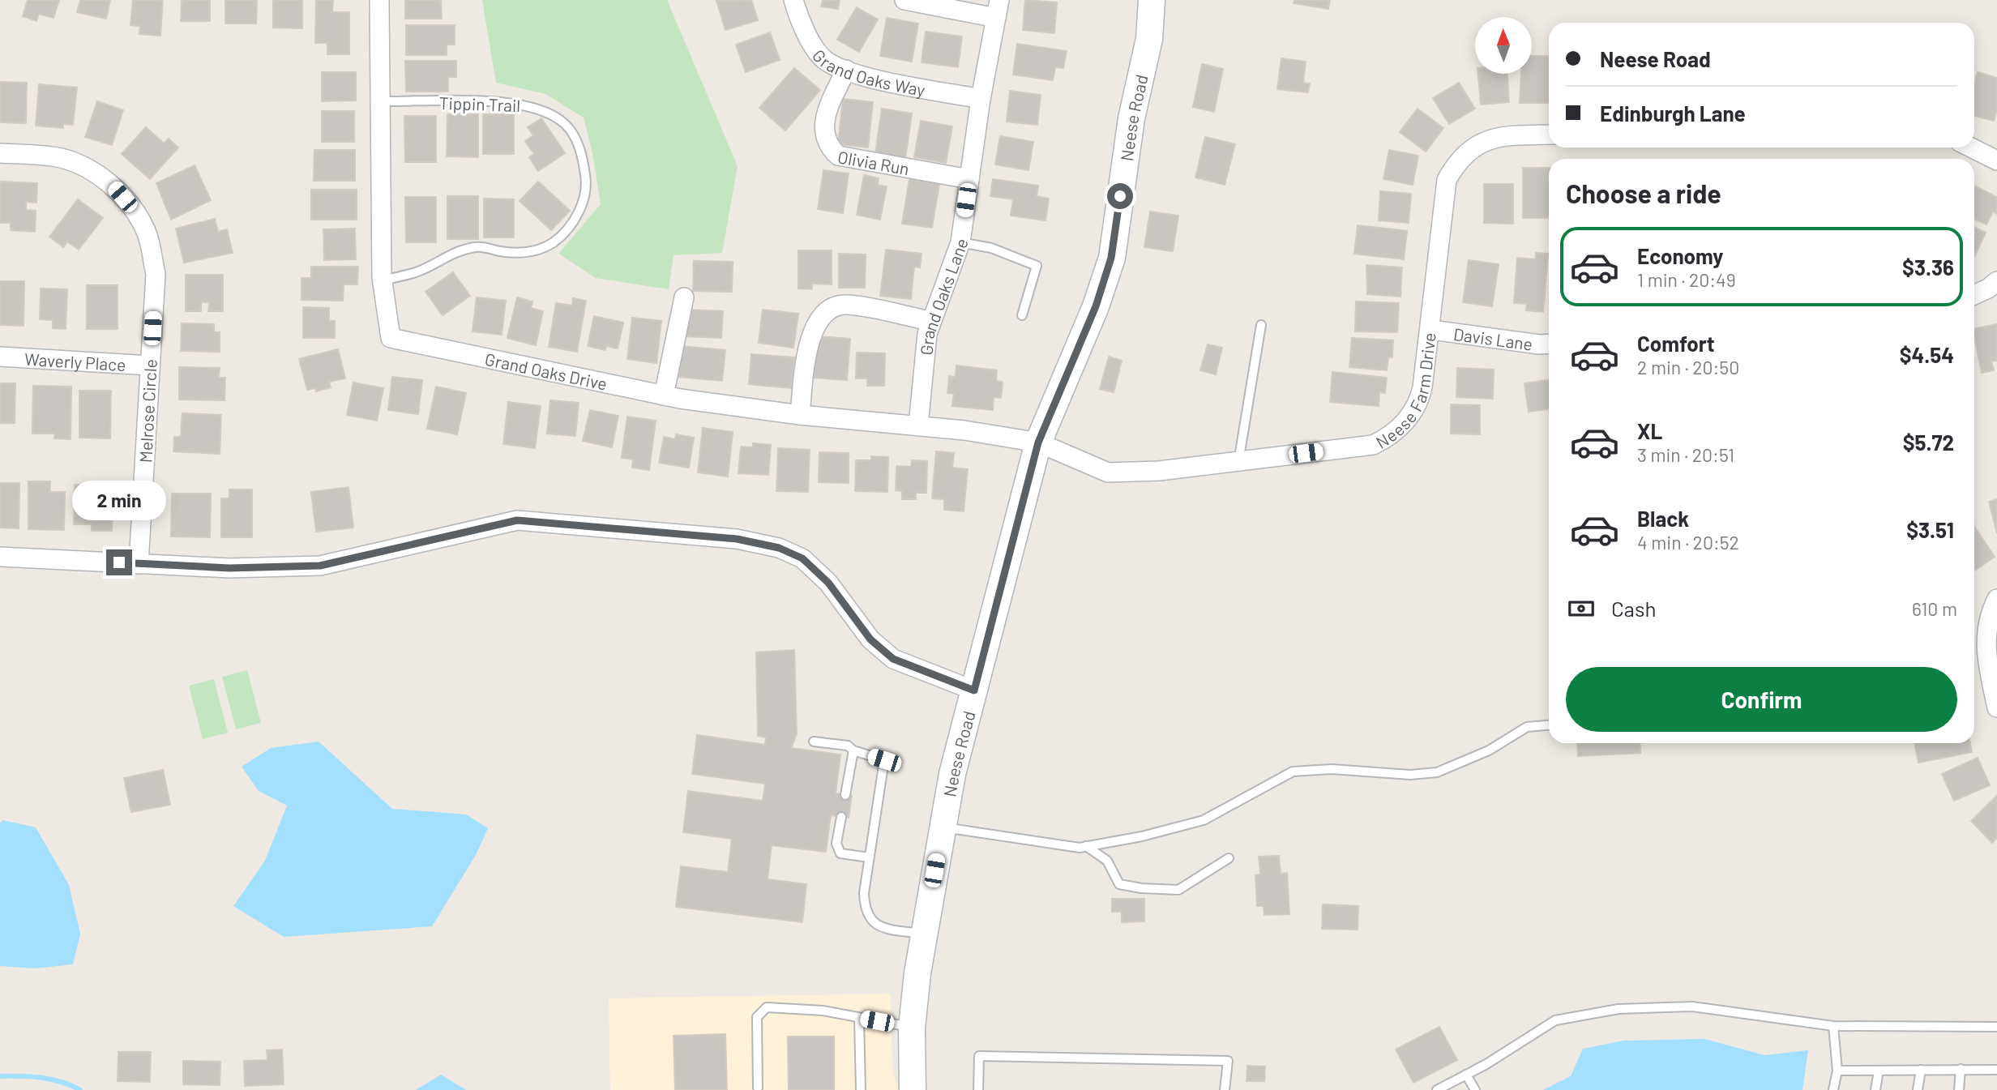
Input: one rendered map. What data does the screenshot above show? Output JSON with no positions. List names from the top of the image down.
{
  "streets": {
    "street": [
      "Grand Oaks Way",
      "Neese Road",
      "Olivia Run",
      "Grand Oaks Lane",
      "Davis Lane",
      "Waverly Place",
      "Grand Oaks Drive",
      "Neese Farm Drive",
      "Melrose Circle"
    ],
    "lane": ["Tippin Trail"]
  },
  "crossings": [
    ["Grand Oaks Way", "Olivia Run"],
    ["Grand Oaks Way", "Grand Oaks Lane"],
    ["Tippin Trail", "Grand Oaks Drive"],
    ["Neese Road", "Grand Oaks Drive"],
    ["Neese Road", "Neese Farm Drive"],
    ["Olivia Run", "Grand Oaks Lane"],
    ["Grand Oaks Lane", "Grand Oaks Drive"],
    ["Davis Lane", "Neese Farm Drive"],
    ["Waverly Place", "Melrose Circle"],
    ["Grand Oaks Drive", "Neese Farm Drive"]
  ],
  "north": "top",
  "page": {
    "banner": ["Neese Road", "Edinburgh Lane"],
    "heading": "Choose a ride",
    "list": [
      {
        "name": "Economy",
        "note": "1 min · 20:49",
        "value": "$3.36"
      },
      {
        "name": "Comfort",
        "note": "2 min · 20:50",
        "value": "$4.54"
      },
      {
        "name": "XL",
        "note": "3 min · 20:51",
        "value": "$5.72"
      },
      {
        "name": "Black",
        "note": "4 min · 20:52",
        "value": "$3.51"
      }
    ],
    "bubble": "2 min",
    "pay": ["Cash", "610 m"],
    "buttons": "Confirm"
  }
}
